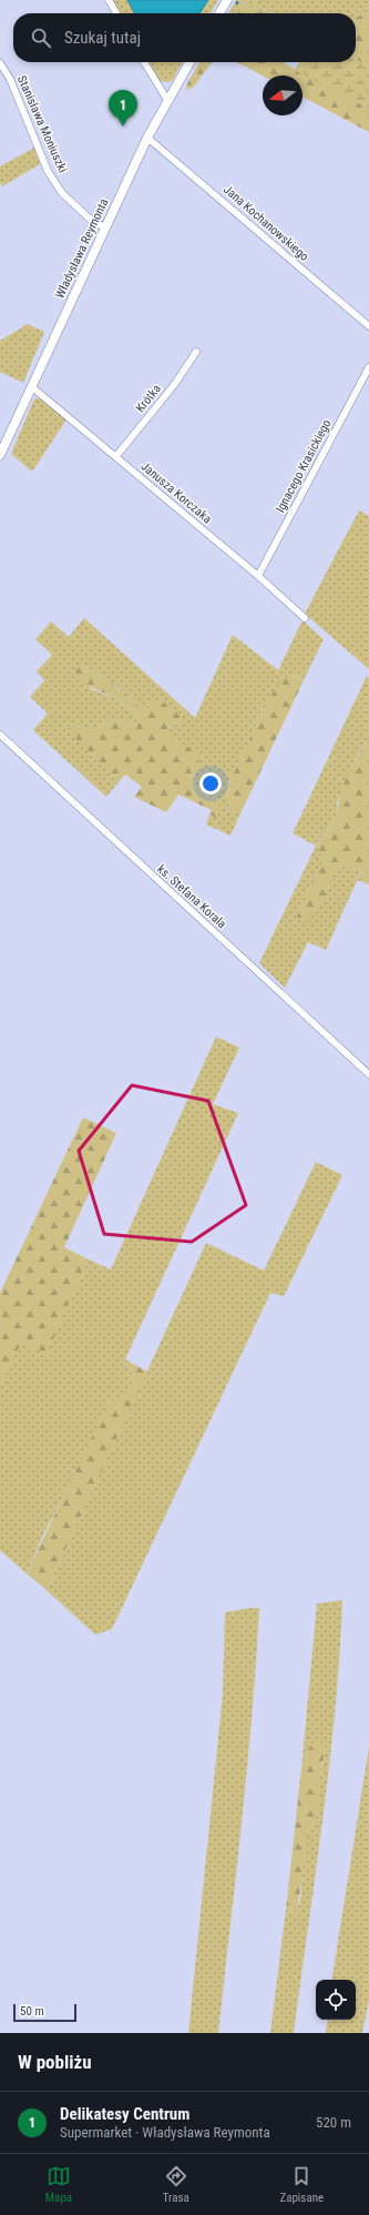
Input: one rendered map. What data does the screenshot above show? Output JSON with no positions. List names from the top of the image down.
{
  "streets": {
    "street": [
      "Stanisława Moniuszki",
      "Jana Kochanowskiego",
      "Władysława Reymonta",
      "Krótka",
      "Ignacego Krasickiego",
      "Janusza Korczaka",
      "ks. Stefana Korala"
    ]
  },
  "crossings": [
    ["Stanisława Moniuszki", "Władysława Reymonta"],
    ["Jana Kochanowskiego", "Władysława Reymonta"],
    ["Władysława Reymonta", "Janusza Korczaka"],
    ["Krótka", "Janusza Korczaka"],
    ["Ignacego Krasickiego", "Janusza Korczaka"]
  ],
  "scale_bar": "50 m",
  "north": "left",
  "page": {
    "search": "Szukaj tutaj",
    "pins": "1",
    "scale": "50 m",
    "heading": "W pobliżu",
    "list": [
      {
        "mark": "1",
        "name": "Delikatesy Centrum",
        "note": "Supermarket · Władysława Reymonta",
        "value": "520 m"
      }
    ],
    "nav": ["Mapa", "Trasa", "Zapisane"]
  }
}
